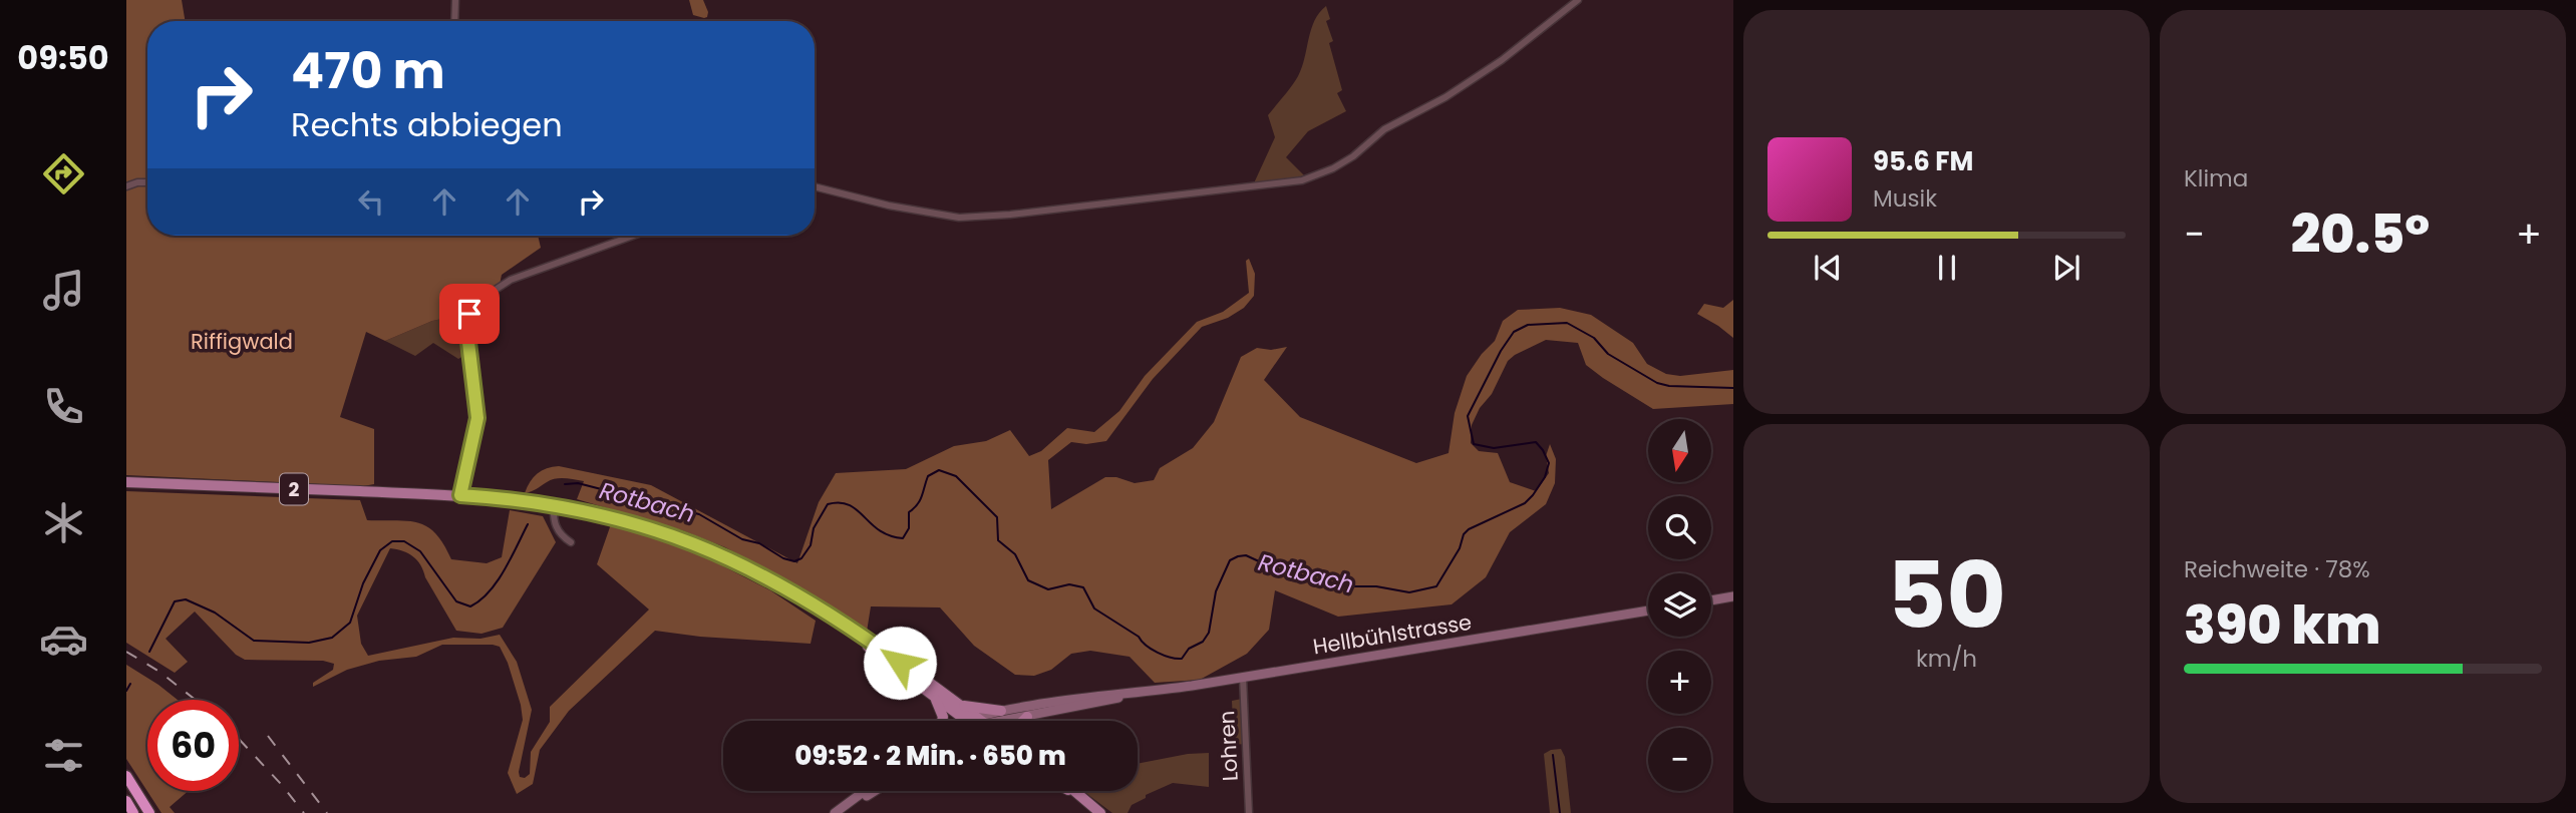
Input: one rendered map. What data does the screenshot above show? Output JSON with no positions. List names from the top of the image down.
{
  "streets": {
    "main road": ["2", "Hellbühlstrasse"],
    "street": ["Lohren"]
  },
  "crossings": [
    ["Hellbühlstrasse", "Lohren"]
  ],
  "water": ["Rotbach"],
  "parks": ["Riffigwald"],
  "north": "bottom",
  "page": {
    "tabs": "09:50",
    "tile": [
      "Klima",
      ["50", "km/h"],
      ["Reichweite · 78%", "390 km"]
    ],
    "turn": ["470 m", "Rechts abbiegen"],
    "song": ["95.6 FM", "Musik"],
    "heat": ["−", "20.5°", "+"],
    "map_buttons": ["+", "−"],
    "limit": "60",
    "trip": "09:52 · 2 Min. · 650 m"
  }
}
